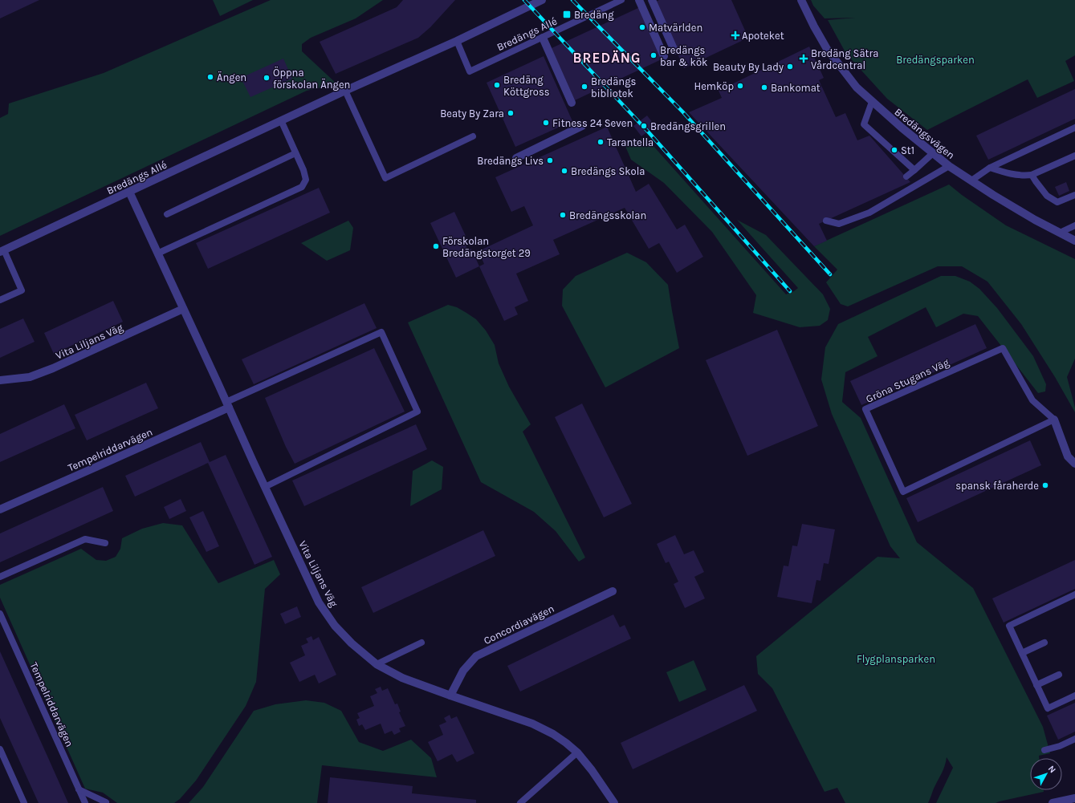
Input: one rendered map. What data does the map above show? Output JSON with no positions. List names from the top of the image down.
{
  "streets": {
    "street": [
      "Bredängs Allé",
      "Bredängsvägen",
      "Vita Liljans Väg",
      "Gröna Stugans Väg",
      "Tempelriddarvägen",
      "Concordiavägen"
    ]
  },
  "crossings": [
    ["Bredängs Allé", "Vita Liljans Väg"],
    ["Vita Liljans Väg", "Tempelriddarvägen"],
    ["Vita Liljans Väg", "Concordiavägen"]
  ],
  "districts": ["BREDÄNG"],
  "parks": ["Bredängsparken", "Flygplansparken"],
  "places": {
    "transit": ["Bredäng"],
    "other": [
      "Matvärlden",
      "Bredängs bar & kök",
      "Beauty By Lady",
      "Ängen",
      "Öppna förskolan Ängen",
      "Bredäng Köttgross",
      "Hemköp",
      "Bredängs bibliotek",
      "Bankomat",
      "Beaty By Zara",
      "Fitness 24 Seven",
      "Bredängsgrillen",
      "Tarantella",
      "St1",
      "Bredängs Livs",
      "Bredängs Skola",
      "Bredängsskolan",
      "Förskolan Bredängstorget 29",
      "spansk fåraherde"
    ],
    "health": ["Apoteket", "Bredäng Sätra Vårdcentral"]
  },
  "north": "top right"
}
